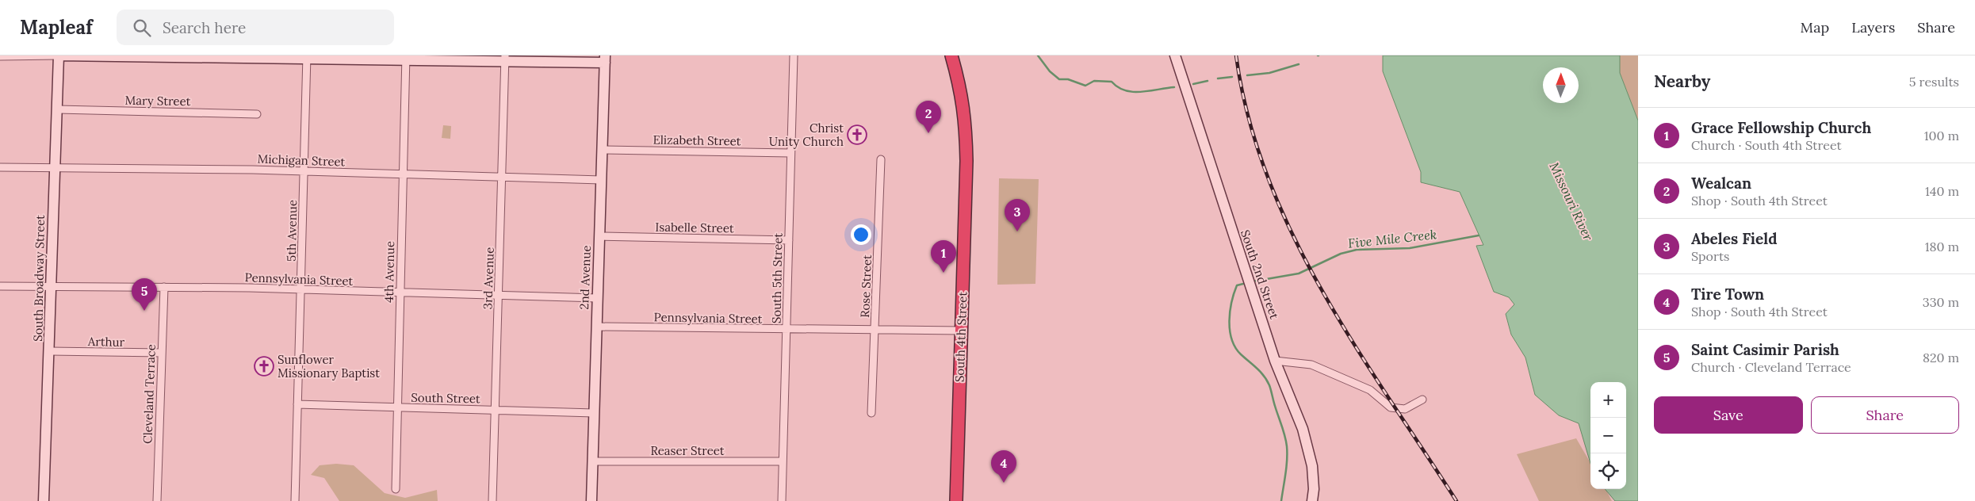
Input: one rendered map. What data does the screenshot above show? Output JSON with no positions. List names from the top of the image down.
{
  "streets": {
    "highway": ["South 4th Street"],
    "street": [
      "Mary Street",
      "Elizabeth Street",
      "Michigan Street",
      "Isabelle Street",
      "5th Avenue",
      "4th Avenue",
      "South 2nd Street",
      "2nd Avenue",
      "South Broadway Street",
      "3rd Avenue",
      "South 5th Street",
      "Pennsylvania Street",
      "Rose Street",
      "Arthur",
      "Cleveland Terrace",
      "South Street",
      "Reaser Street"
    ]
  },
  "crossings": [
    ["Mary Street", "South Broadway Street"],
    ["Elizabeth Street", "2nd Avenue"],
    ["Elizabeth Street", "South 5th Street"],
    ["Michigan Street", "5th Avenue"],
    ["Michigan Street", "4th Avenue"],
    ["Michigan Street", "2nd Avenue"],
    ["Michigan Street", "South Broadway Street"],
    ["Michigan Street", "3rd Avenue"],
    ["Isabelle Street", "2nd Avenue"],
    ["Isabelle Street", "South 5th Street"],
    ["5th Avenue", "Pennsylvania Street"],
    ["5th Avenue", "South Street"],
    ["4th Avenue", "Pennsylvania Street"],
    ["4th Avenue", "South Street"],
    ["2nd Avenue", "Pennsylvania Street"],
    ["2nd Avenue", "South Street"],
    ["2nd Avenue", "Reaser Street"],
    ["South Broadway Street", "Pennsylvania Street"],
    ["South Broadway Street", "Arthur"],
    ["3rd Avenue", "Pennsylvania Street"],
    ["3rd Avenue", "South Street"],
    ["South 5th Street", "Pennsylvania Street"],
    ["South 5th Street", "Reaser Street"],
    ["Pennsylvania Street", "Rose Street"],
    ["Pennsylvania Street", "South 4th Street"],
    ["Pennsylvania Street", "Cleveland Terrace"],
    ["Arthur", "Cleveland Terrace"]
  ],
  "water": ["Missouri River", "Five Mile Creek"],
  "places": {
    "church": ["Christ Unity Church", "Sunflower Missionary Baptist"]
  },
  "north": "top",
  "page": {
    "header": "Mapleaf",
    "search": "Search here",
    "nav": ["Map", "Layers", "Share"],
    "heading": ["Nearby", "5 results"],
    "pins": [
      "2",
      "3",
      "1",
      "5",
      "4"
    ],
    "list": [
      {
        "mark": "1",
        "name": "Grace Fellowship Church",
        "note": "Church · South 4th Street",
        "value": "100 m"
      },
      {
        "mark": "2",
        "name": "Wealcan",
        "note": "Shop · South 4th Street",
        "value": "140 m"
      },
      {
        "mark": "3",
        "name": "Abeles Field",
        "note": "Sports",
        "value": "180 m"
      },
      {
        "mark": "4",
        "name": "Tire Town",
        "note": "Shop · South 4th Street",
        "value": "330 m"
      },
      {
        "mark": "5",
        "name": "Saint Casimir Parish",
        "note": "Church · Cleveland Terrace",
        "value": "820 m"
      }
    ],
    "map_buttons": ["+", "−"],
    "buttons": ["Save", "Share"]
  }
}
